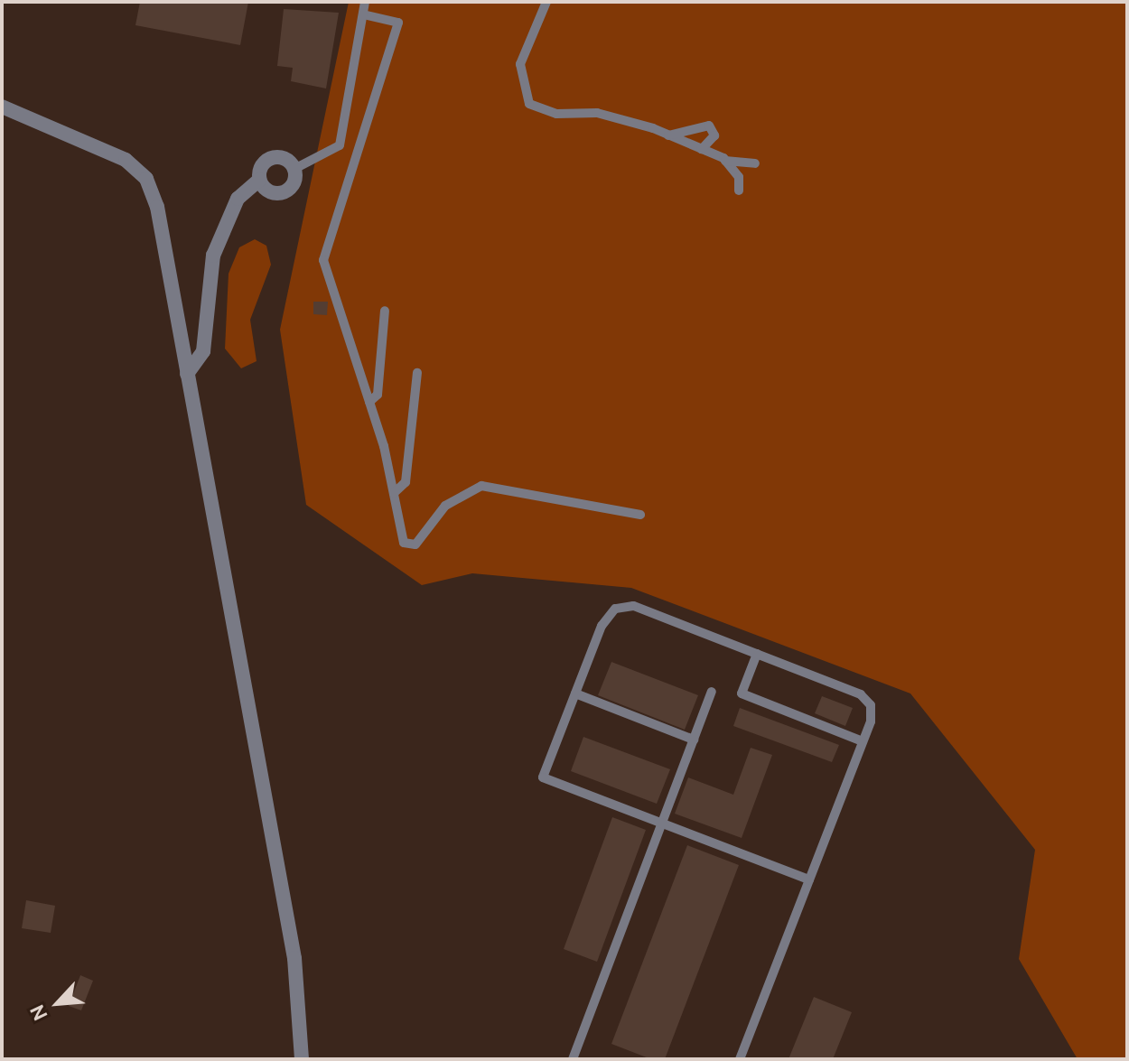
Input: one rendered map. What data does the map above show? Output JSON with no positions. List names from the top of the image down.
{
  "north": "bottom left"
}
